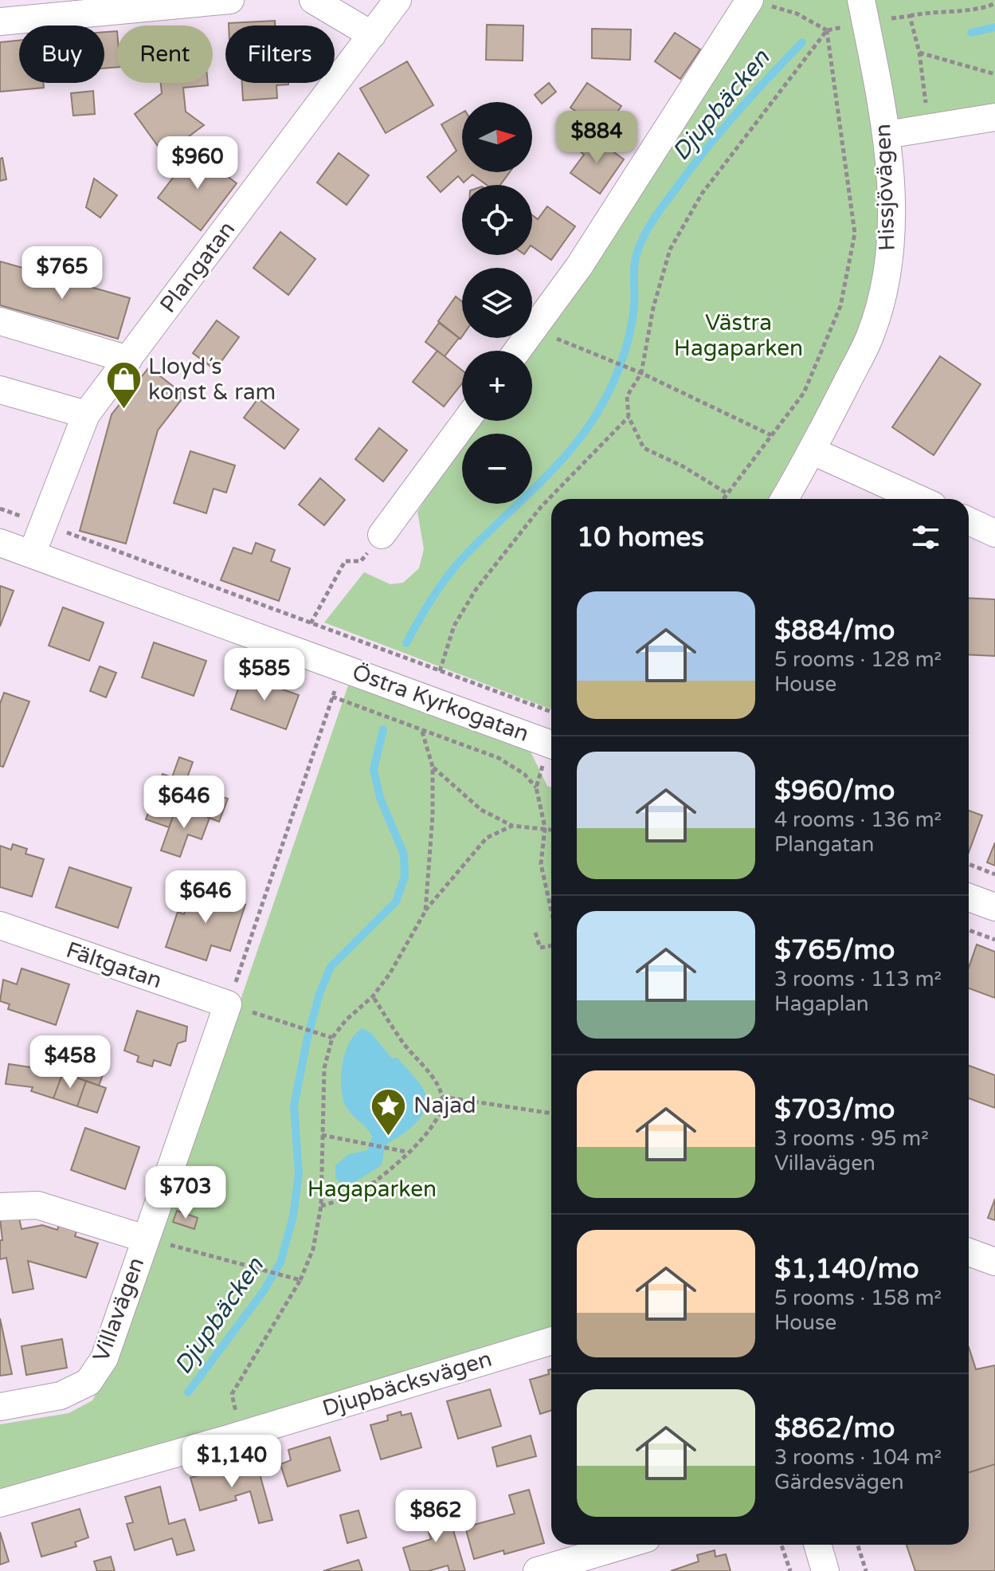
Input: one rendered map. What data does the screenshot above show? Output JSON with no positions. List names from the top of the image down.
{
  "streets": {
    "street": [
      "Hissjövägen",
      "Plangatan",
      "Östra Kyrkogatan",
      "Fältgatan",
      "Villavägen",
      "Djupbäcksvägen"
    ]
  },
  "crossings": [
    ["Plangatan", "Östra Kyrkogatan"],
    ["Fältgatan", "Villavägen"]
  ],
  "water": ["Djupbäcken"],
  "parks": ["Västra Hagaparken", "Hagaparken"],
  "places": {
    "shop": ["Lloyd´s konst & ram"],
    "place": ["Najad"]
  },
  "north": "right",
  "page": {
    "chip": ["Buy", "Rent", "Filters"],
    "map_buttons": ["+", "−"],
    "price": [
      "$884",
      "$960",
      "$765",
      "$585",
      "$646",
      "$646",
      "$458",
      "$703",
      "$1,140",
      "$862"
    ],
    "heading": "10 homes",
    "list": [
      {
        "name": "$884/mo",
        "note": "5 rooms · 128 m² · House"
      },
      {
        "name": "$960/mo",
        "note": "4 rooms · 136 m² · Plangatan"
      },
      {
        "name": "$765/mo",
        "note": "3 rooms · 113 m² · Hagaplan"
      },
      {
        "name": "$703/mo",
        "note": "3 rooms · 95 m² · Villavägen"
      },
      {
        "name": "$1,140/mo",
        "note": "5 rooms · 158 m² · House"
      },
      {
        "name": "$862/mo",
        "note": "3 rooms · 104 m² · Gärdesvägen"
      }
    ]
  }
}
